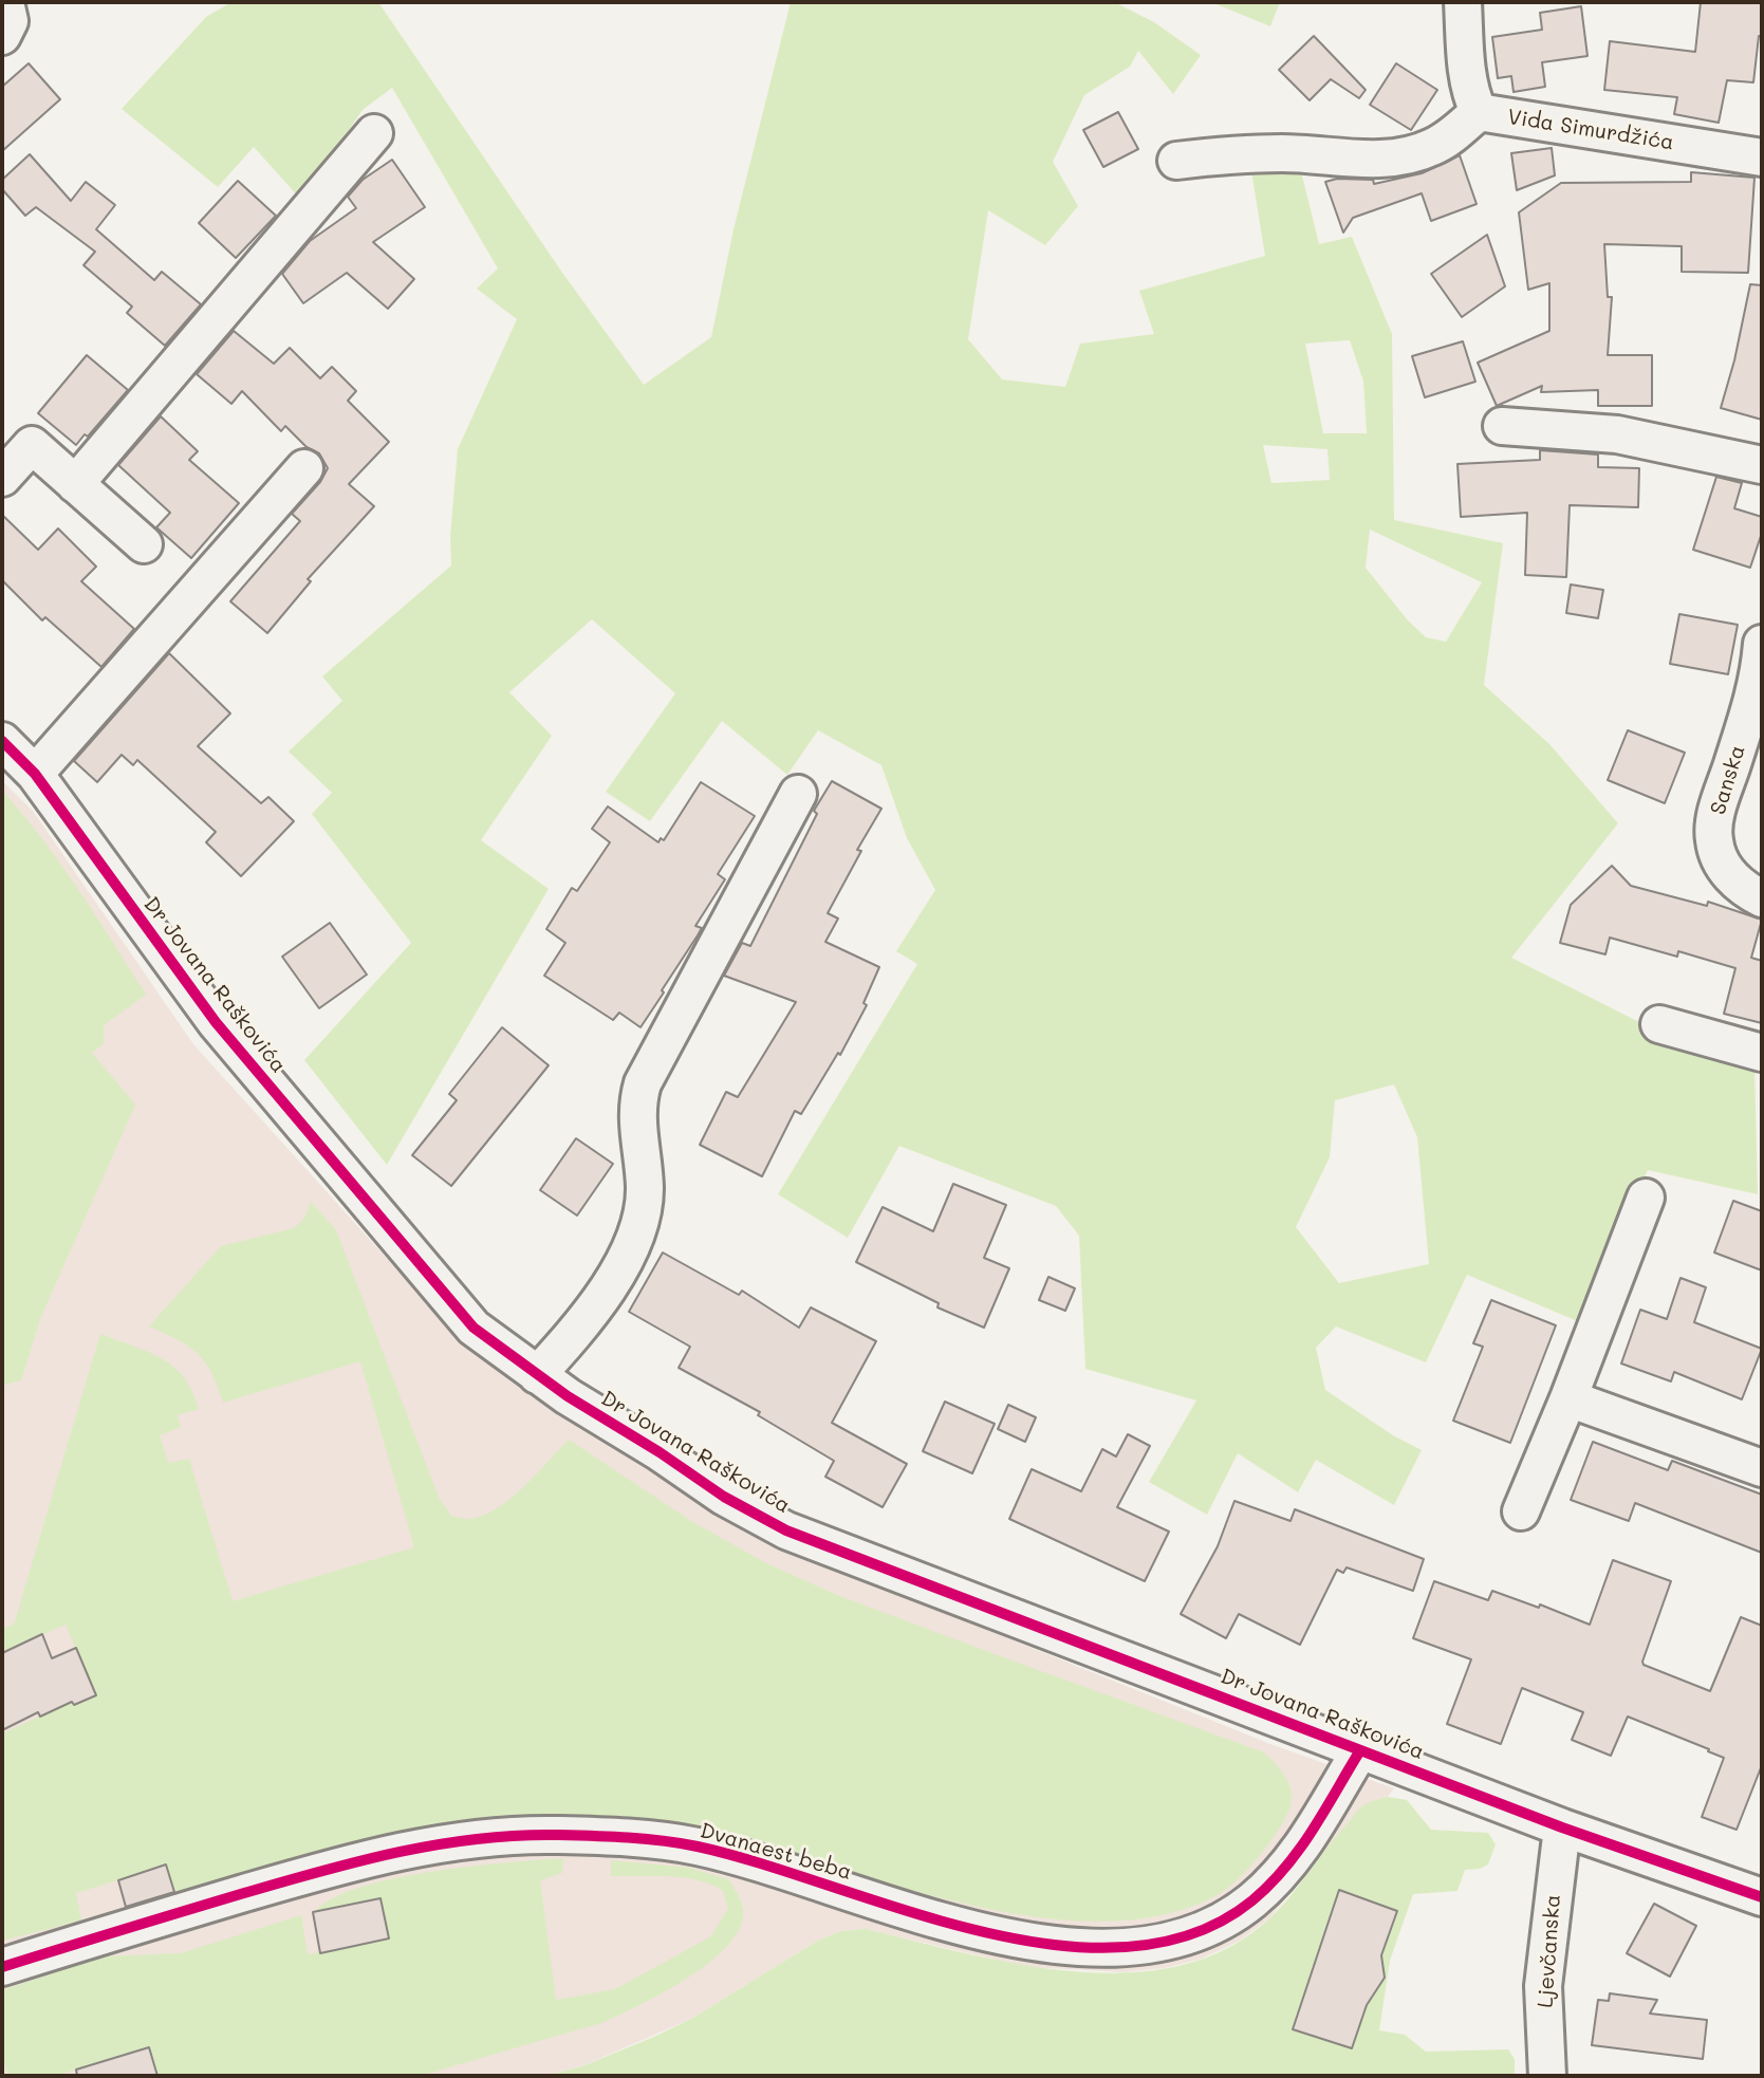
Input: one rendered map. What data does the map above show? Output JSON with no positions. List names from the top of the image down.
{
  "streets": {
    "street": [
      "Vida Simurdžića",
      "Sanska",
      "Dr Jovana Raškovića",
      "Dvanaest beba",
      "Ljevčanska"
    ]
  },
  "crossings": [
    ["Dr Jovana Raškovića", "Dvanaest beba"],
    ["Dr Jovana Raškovića", "Ljevčanska"]
  ]
}
